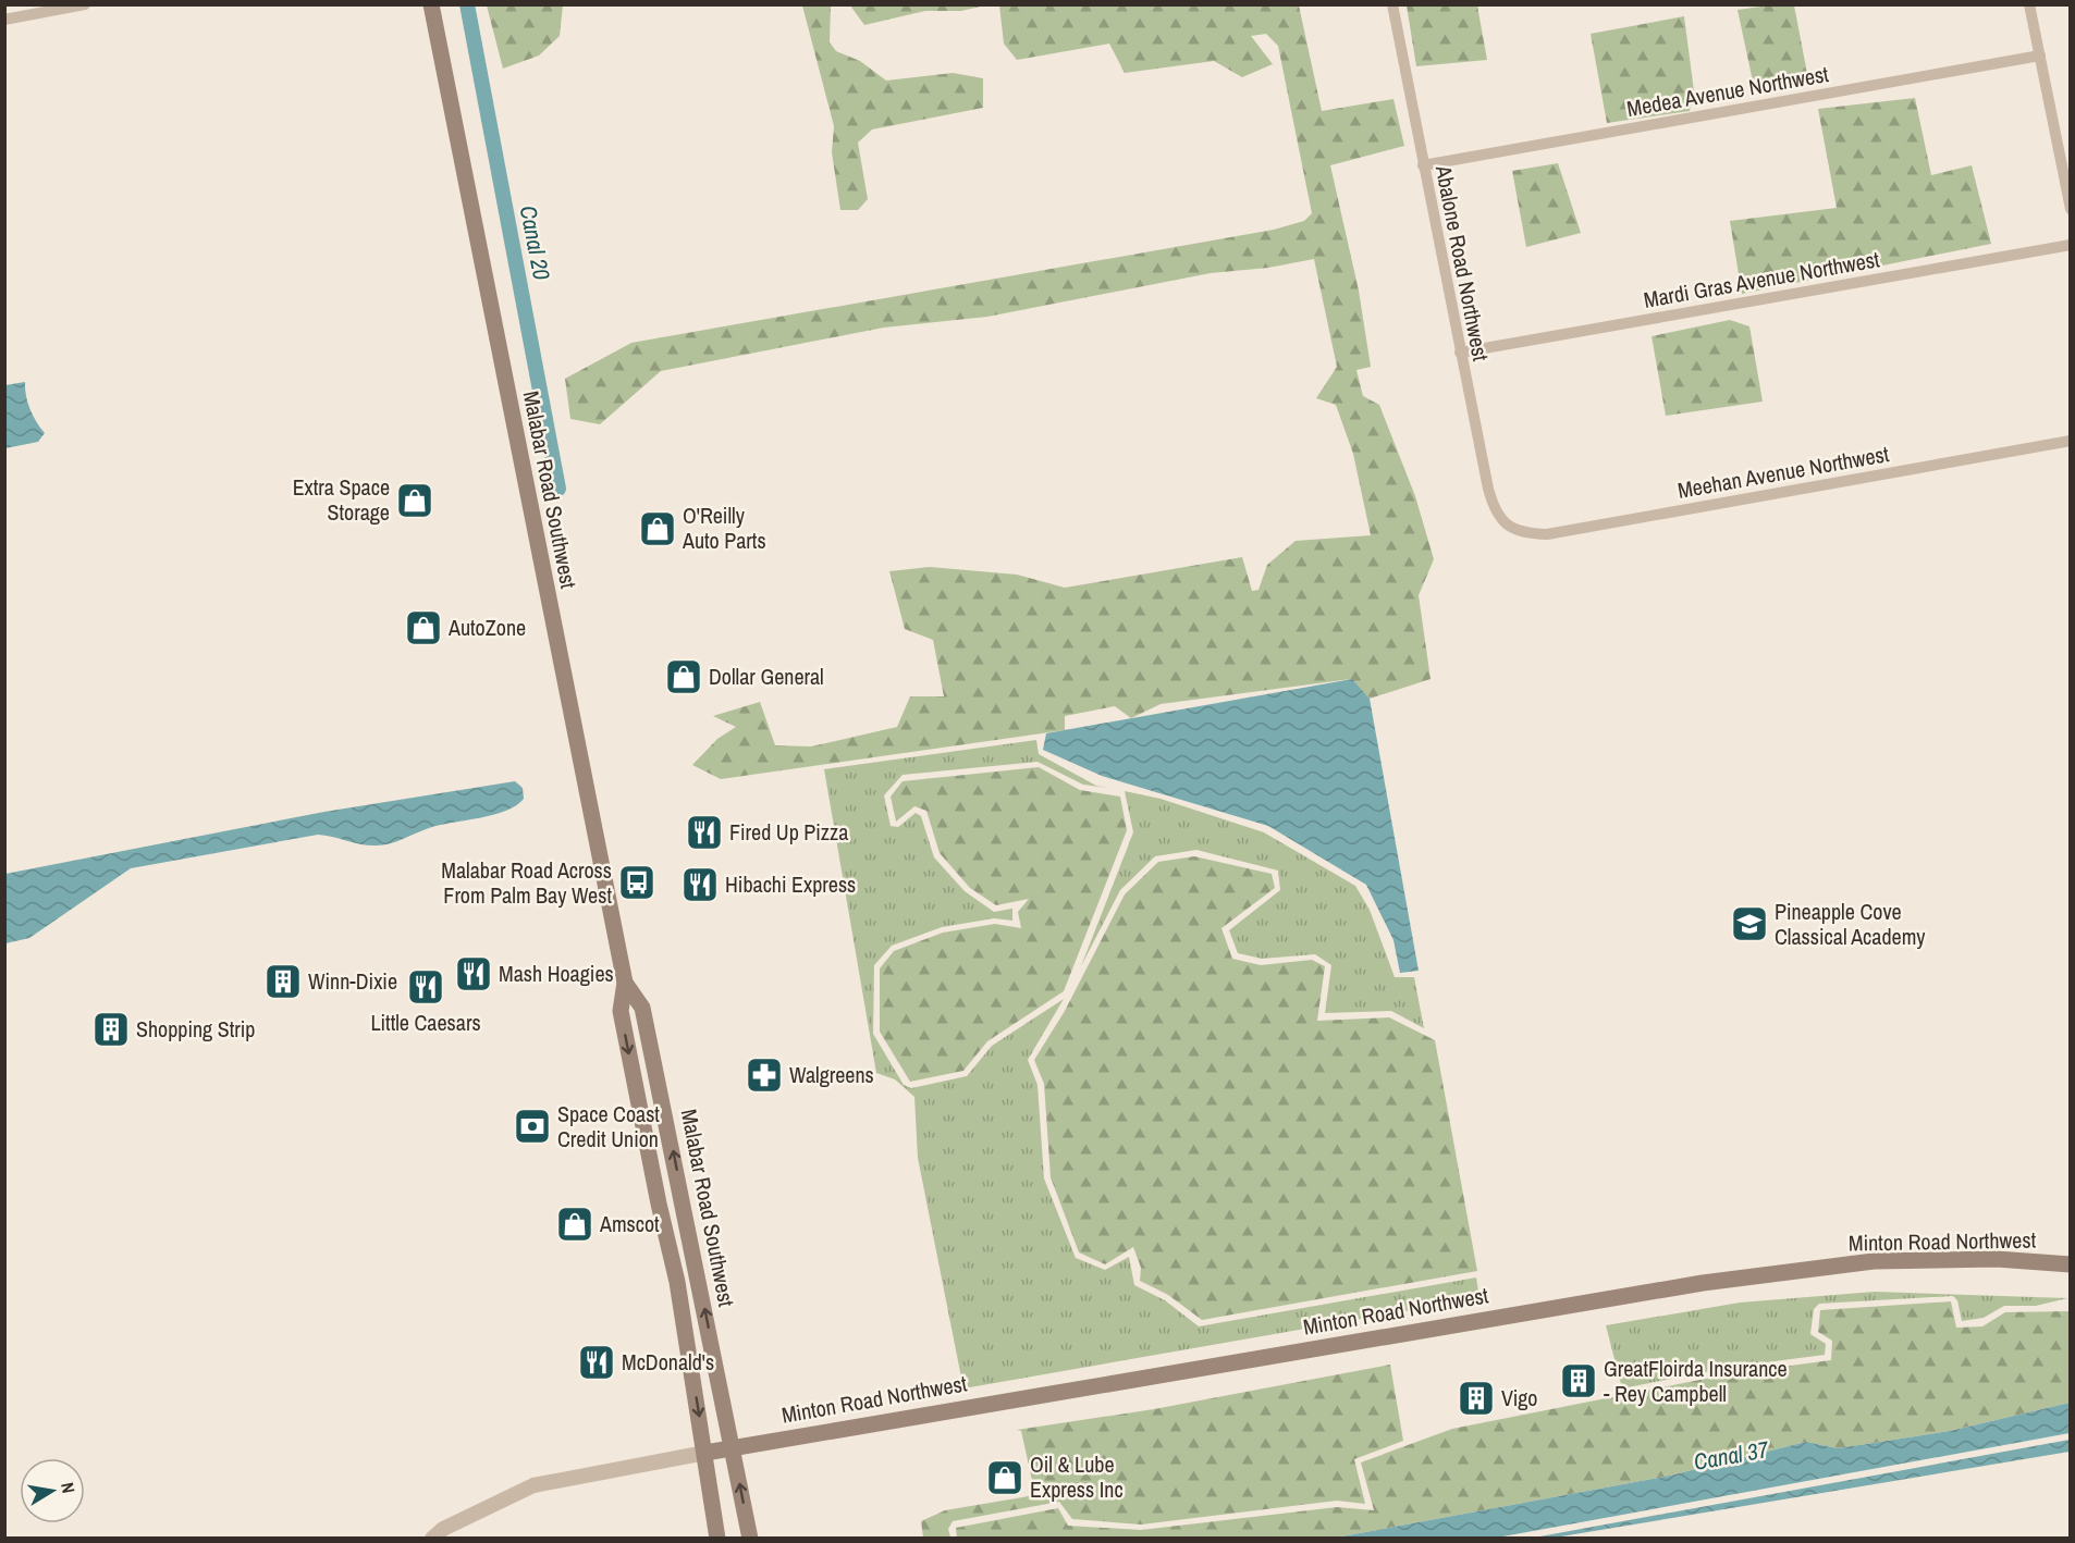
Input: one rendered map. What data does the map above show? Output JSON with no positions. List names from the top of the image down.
{
  "streets": {
    "main road": ["Malabar Road Southwest", "Minton Road Northwest"],
    "street": [
      "Medea Avenue Northwest",
      "Abalone Road Northwest",
      "Mardi Gras Avenue Northwest",
      "Meehan Avenue Northwest"
    ]
  },
  "crossings": [
    ["Medea Avenue Northwest", "Abalone Road Northwest"],
    ["Abalone Road Northwest", "Mardi Gras Avenue Northwest"],
    ["Abalone Road Northwest", "Meehan Avenue Northwest"],
    ["Malabar Road Southwest", "Minton Road Northwest"]
  ],
  "water": ["Canal 20", "Canal 37"],
  "places": {
    "shop": [
      "Extra Space Storage",
      "O'Reilly Auto Parts",
      "AutoZone",
      "Dollar General",
      "Amscot",
      "Oil & Lube Express Inc"
    ],
    "restaurant": [
      "Fired Up Pizza",
      "Hibachi Express",
      "Mash Hoagies",
      "Little Caesars",
      "McDonald's"
    ],
    "bus stop": ["Malabar Road Across From Palm Bay West"],
    "school or university": ["Pineapple Cove Classical Academy"],
    "building": [
      "Winn-Dixie",
      "Shopping Strip",
      "GreatFloirda Insurance - Rey Campbell",
      "Vigo"
    ],
    "pharmacy": ["Walgreens"],
    "bank": ["Space Coast Credit Union"]
  },
  "north": "right"
}
